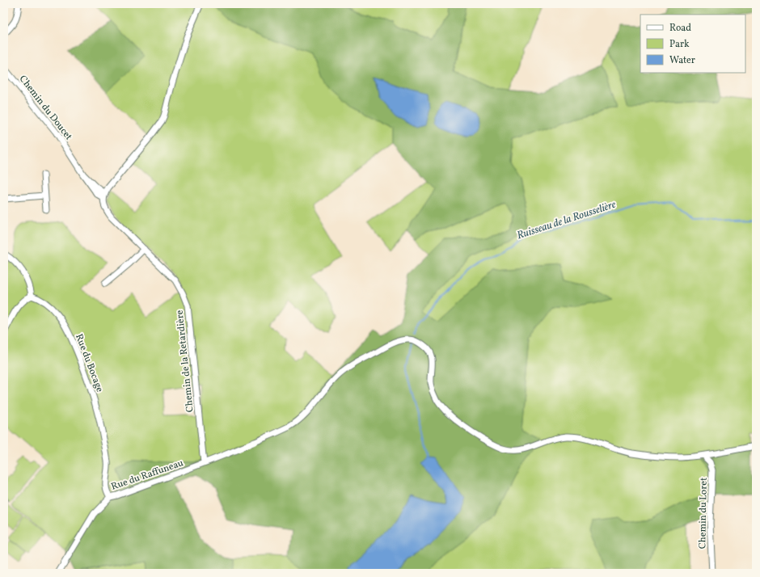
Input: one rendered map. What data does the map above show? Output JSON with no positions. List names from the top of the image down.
{
  "streets": {
    "street": [
      "Chemin du Doucet",
      "Chemin de la Retardière",
      "Rue du Bocage",
      "Rue du Raffuneau",
      "Chemin du Loret"
    ]
  },
  "crossings": [
    ["Chemin du Doucet", "Chemin de la Retardière"],
    ["Chemin de la Retardière", "Rue du Raffuneau"],
    ["Rue du Bocage", "Rue du Raffuneau"],
    ["Rue du Raffuneau", "Chemin du Loret"]
  ],
  "water": ["Ruisseau de la Rousselière"],
  "legend": ["Road", "Park", "Water"]
}
